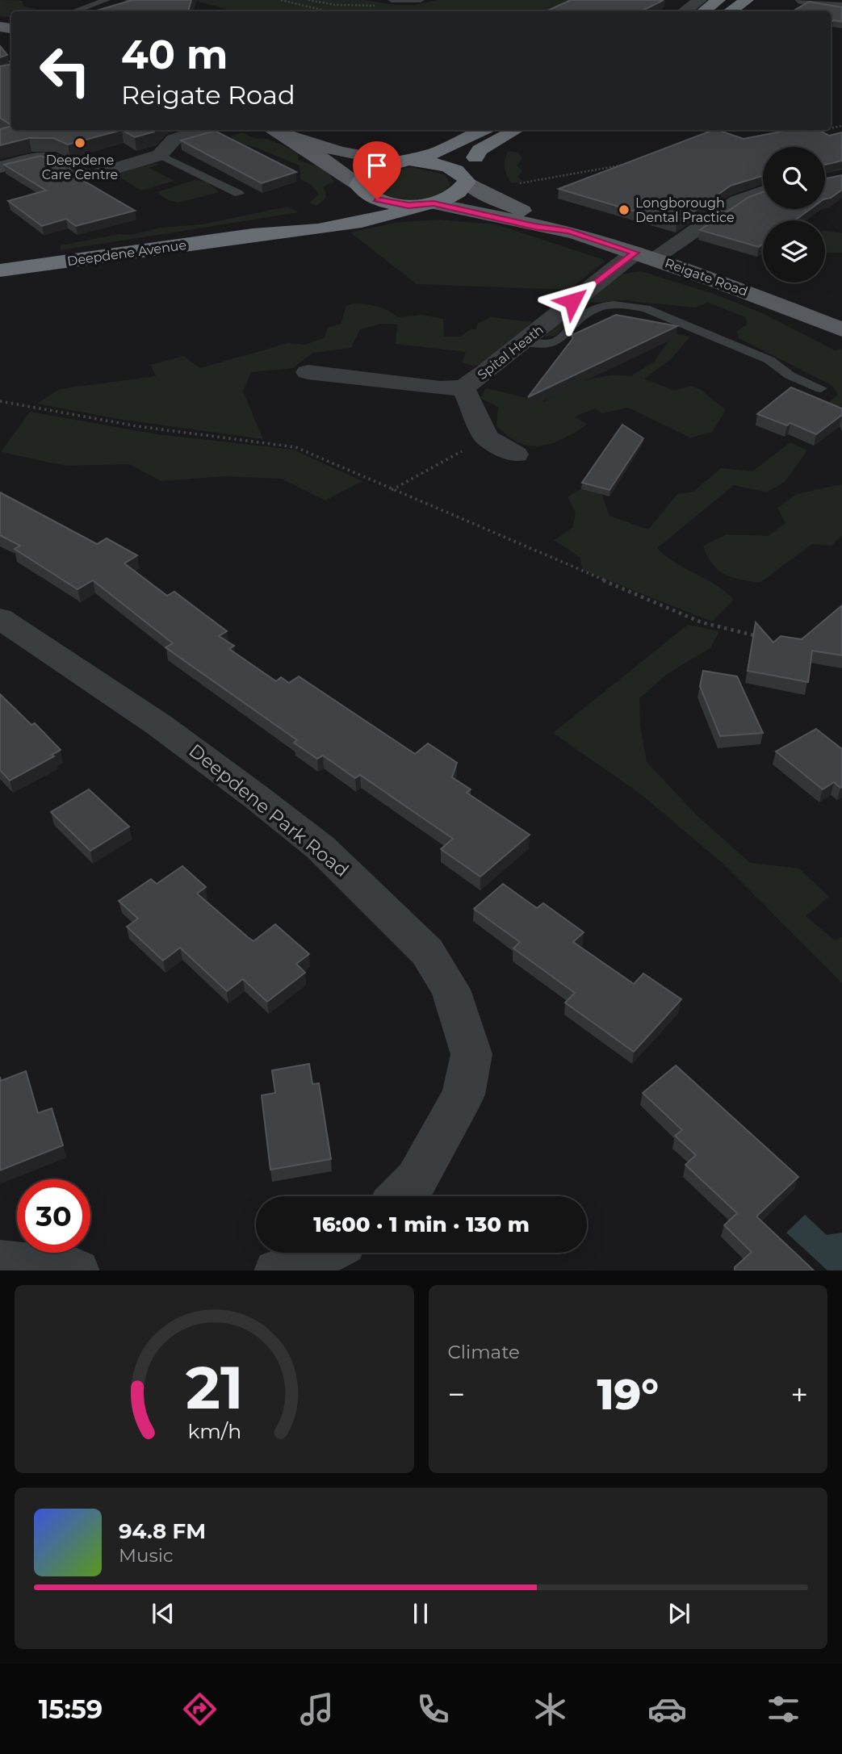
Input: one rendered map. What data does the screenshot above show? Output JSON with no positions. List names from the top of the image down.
{
  "streets": {
    "highway": ["Deepdene Avenue"],
    "main road": ["Reigate Road"],
    "street": ["Spital Heath", "Deepdene Park Road"]
  },
  "crossings": [
    ["Reigate Road", "Spital Heath"]
  ],
  "places": ["Deepdene Care Centre", "Longborough Dental Practice"],
  "page": {
    "turn": ["40 m", "Reigate Road"],
    "limit": "30",
    "trip": "16:00 · 1 min · 130 m",
    "tile": "Climate",
    "heat": ["−", "19°", "+"],
    "song": ["94.8 FM", "Music"],
    "tabs": "15:59",
    "gauge": ["21", "km/h"]
  }
}
